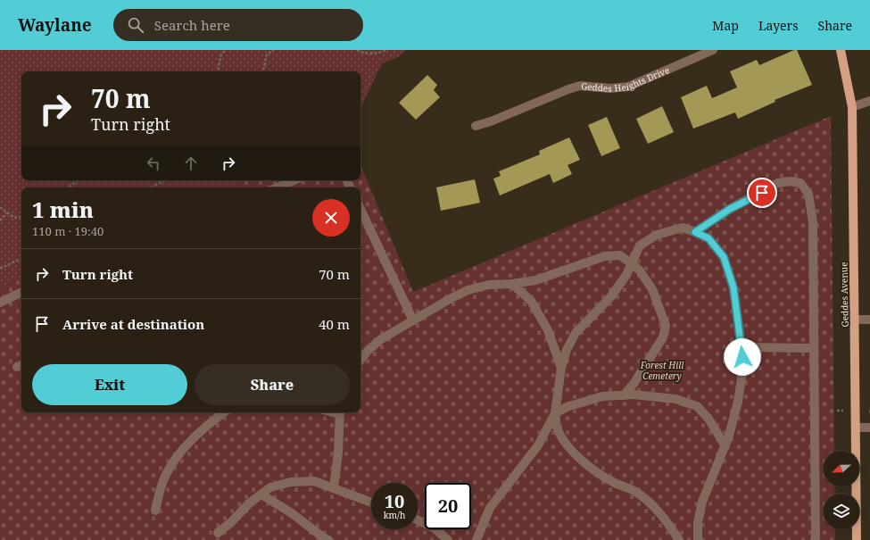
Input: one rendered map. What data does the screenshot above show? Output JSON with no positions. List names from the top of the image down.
{
  "streets": {
    "main road": ["Geddes Avenue"],
    "street": ["Geddes Heights Drive"]
  },
  "parks": ["Forest Hill Cemetery"],
  "north": "left",
  "page": {
    "header": "Waylane",
    "search": "Search here",
    "nav": ["Map", "Layers", "Share"],
    "turn": ["70 m", "Turn right"],
    "heading": ["1 min", "110 m · 19:40"],
    "list": [
      {
        "name": "Turn right",
        "value": "70 m"
      },
      {
        "name": "Arrive at destination",
        "value": "40 m"
      }
    ],
    "buttons": ["Exit", "Share"],
    "speed": "10 km/h",
    "limit": "20"
  }
}
